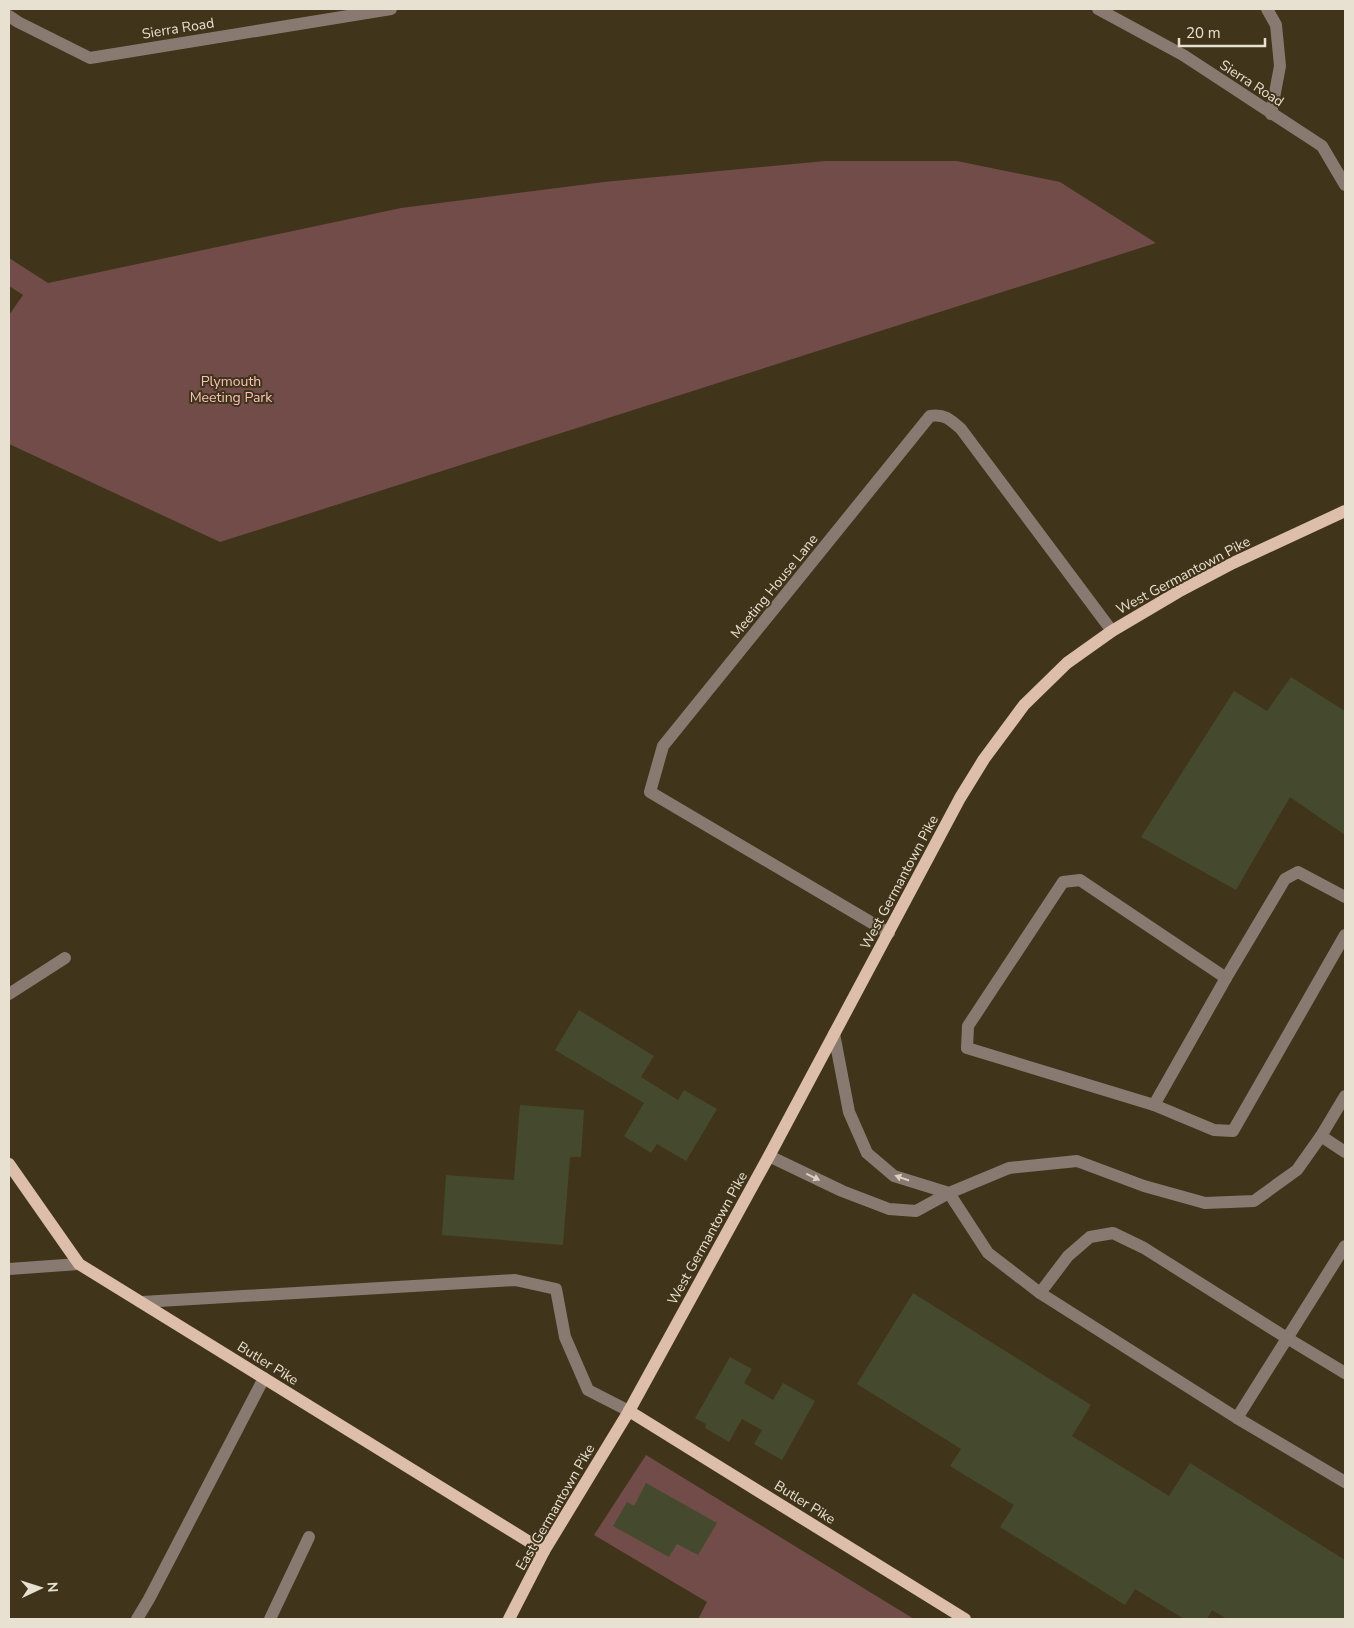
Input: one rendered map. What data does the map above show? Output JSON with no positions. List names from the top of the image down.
{
  "streets": {
    "main road": ["West Germantown Pike", "Butler Pike", "East Germantown Pike"],
    "street": ["Sierra Road", "Meeting House Lane"]
  },
  "crossings": [
    ["West Germantown Pike", "Meeting House Lane"],
    ["West Germantown Pike", "Butler Pike"],
    ["West Germantown Pike", "East Germantown Pike"],
    ["Butler Pike", "East Germantown Pike"]
  ],
  "parks": ["Plymouth Meeting Park"],
  "scale_bar": "20 m",
  "north": "right"
}
